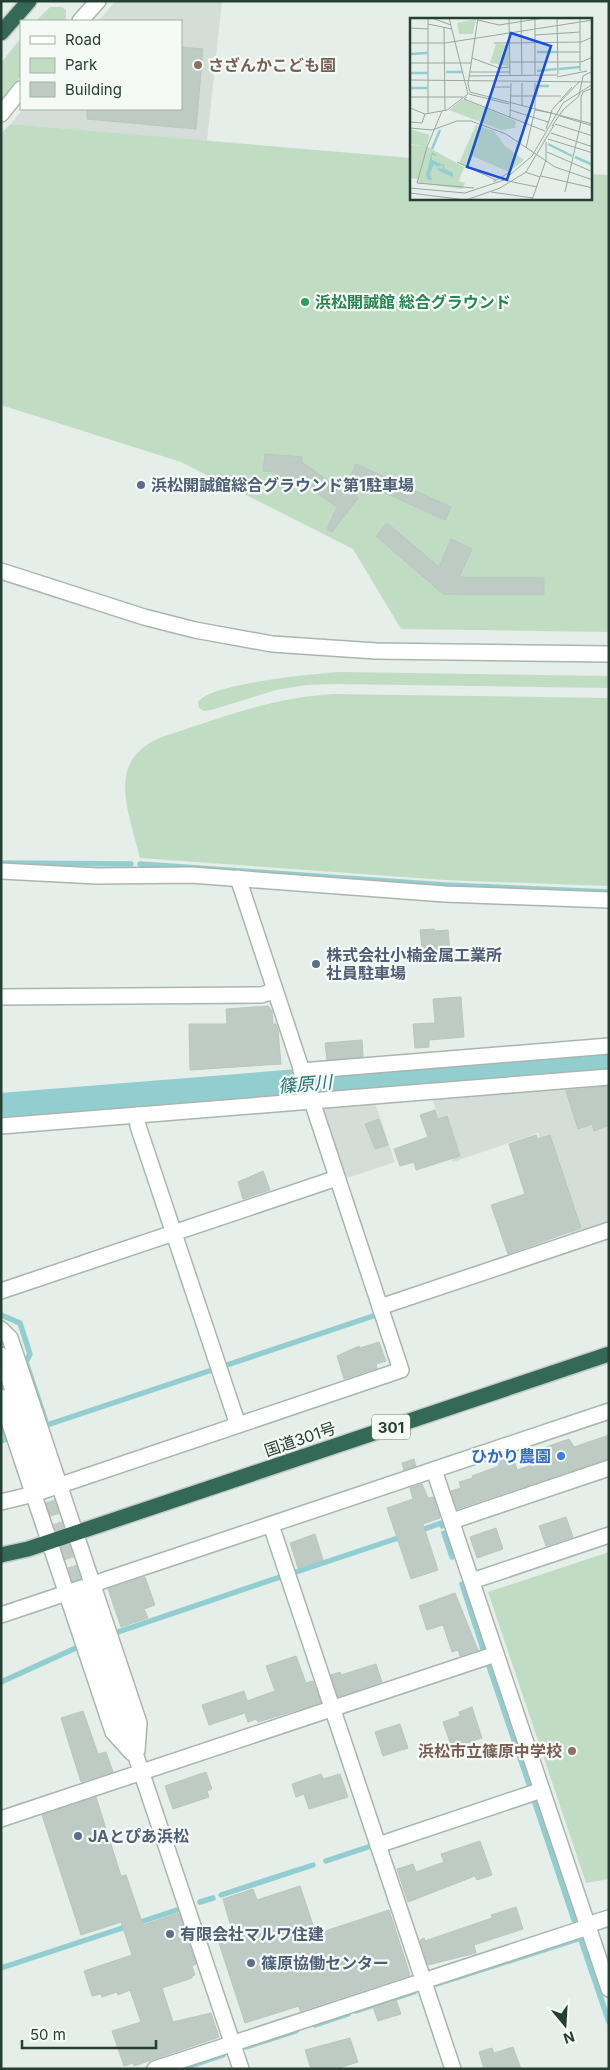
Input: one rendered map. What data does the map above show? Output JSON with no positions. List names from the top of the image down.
{
  "streets": {
    "highway": ["301", "国道301号"]
  },
  "water": ["篠原川"],
  "places": [
    "さざんかこども園",
    "浜松開誠館 総合グラウンド",
    "浜松開誠館総合グラウンド第1駐車場",
    "株式会社小楠金属工業所 社員駐車場",
    "ひかり農園",
    "浜松市立篠原中学校",
    "JAとぴあ浜松",
    "有限会社マルワ住建",
    "篠原協働センター"
  ],
  "legend": ["Road", "Park", "Building"],
  "scale_bar": "50 m",
  "north": "bottom"
}
